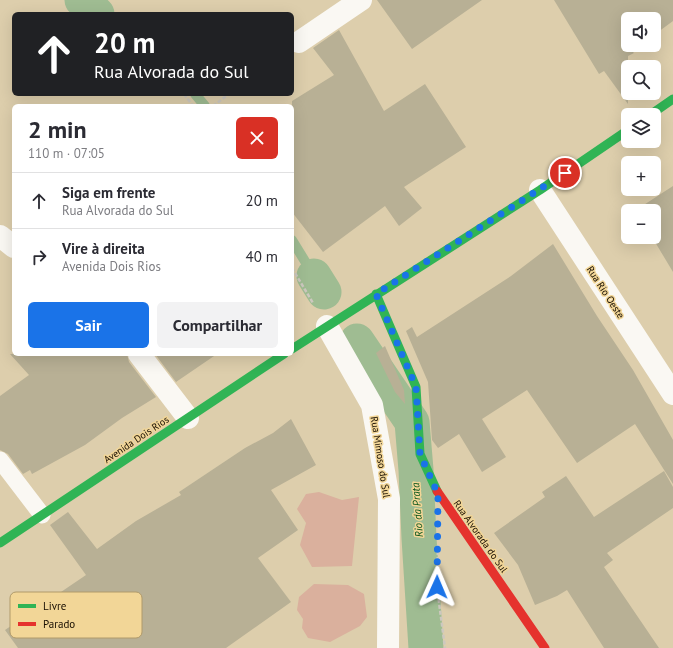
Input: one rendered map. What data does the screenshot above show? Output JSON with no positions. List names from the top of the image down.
{
  "streets": {
    "main road": ["Avenida Dois Rios", "Rua Alvorada do Sul"],
    "street": ["Rua Rio Oeste", "Rua Mimoso do Sul"]
  },
  "water": ["Rio da Prata"],
  "legend": ["Livre", "Parado"],
  "page": {
    "map_buttons": ["+", "−"],
    "turn": ["20 m", "Rua Alvorada do Sul"],
    "heading": ["2 min", "110 m · 07:05"],
    "list": [
      {
        "name": "Siga em frente",
        "note": "Rua Alvorada do Sul",
        "value": "20 m"
      },
      {
        "name": "Vire à direita",
        "note": "Avenida Dois Rios",
        "value": "40 m"
      }
    ],
    "buttons": ["Sair", "Compartilhar"]
  }
}
